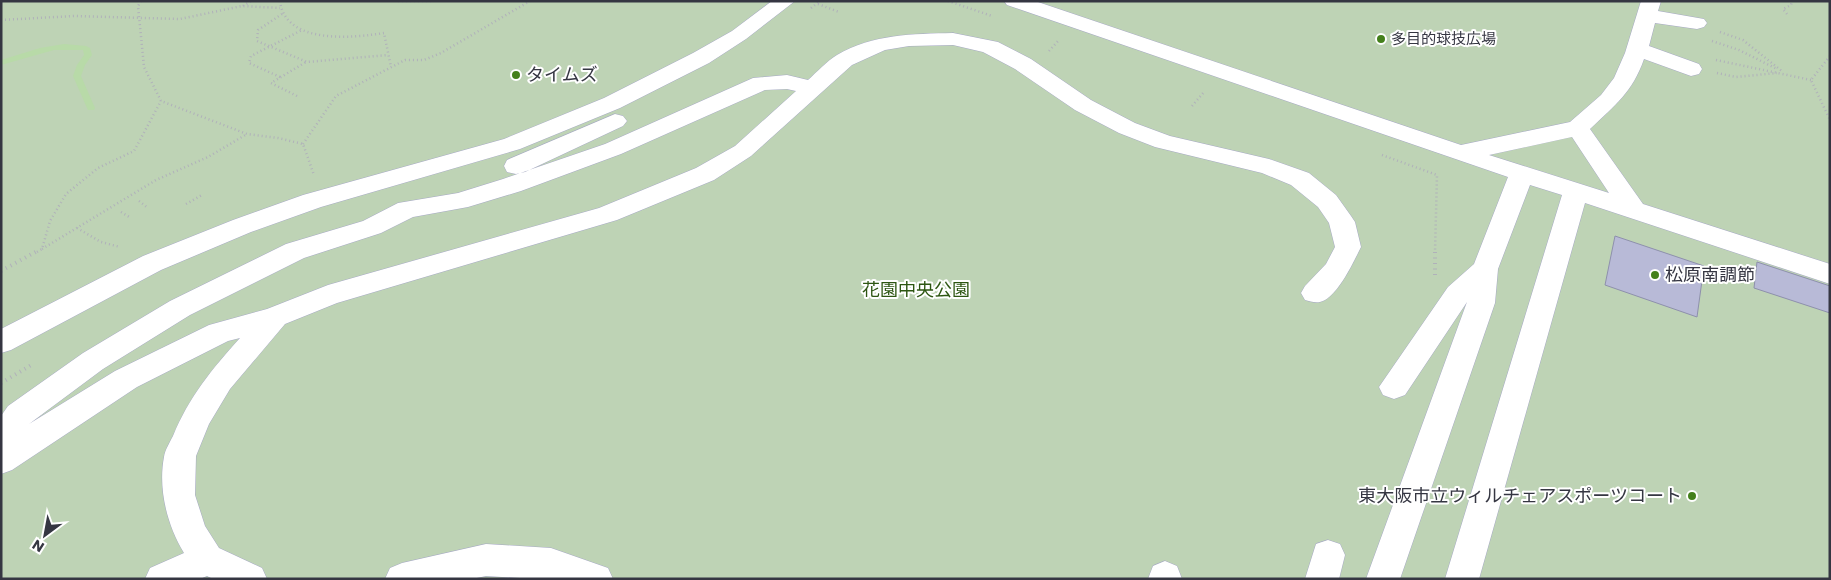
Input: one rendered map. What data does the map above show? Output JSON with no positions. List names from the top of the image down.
{
  "parks": ["花園中央公園"],
  "places": [
    "多目的球技広場",
    "タイムズ",
    "松原南調節",
    "東大阪市立ウィルチェアスポーツコート"
  ],
  "north": "bottom left"
}
